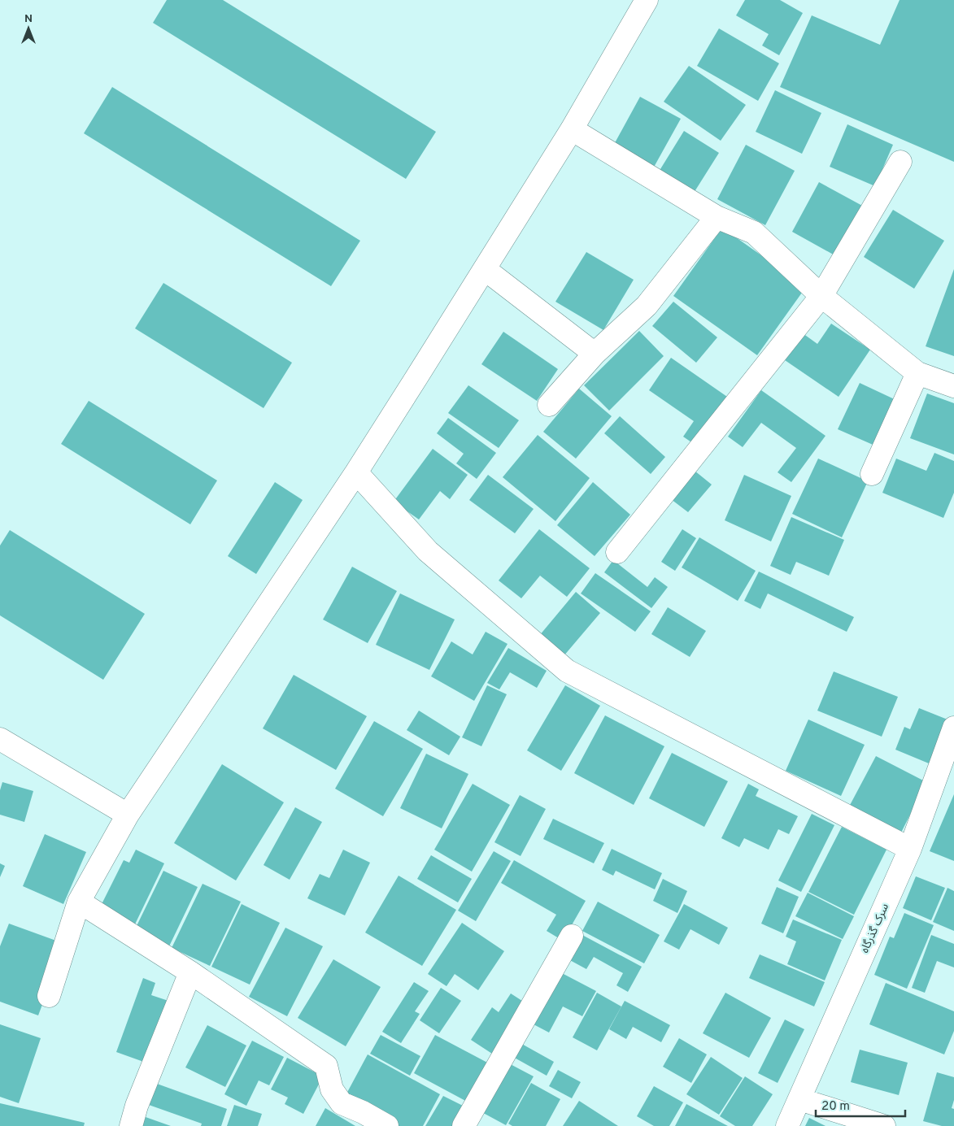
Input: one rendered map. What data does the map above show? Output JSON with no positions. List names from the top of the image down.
{
  "streets": {
    "street": ["سرک گذرگاه"]
  },
  "scale_bar": "20 m",
  "north": "top"
}
